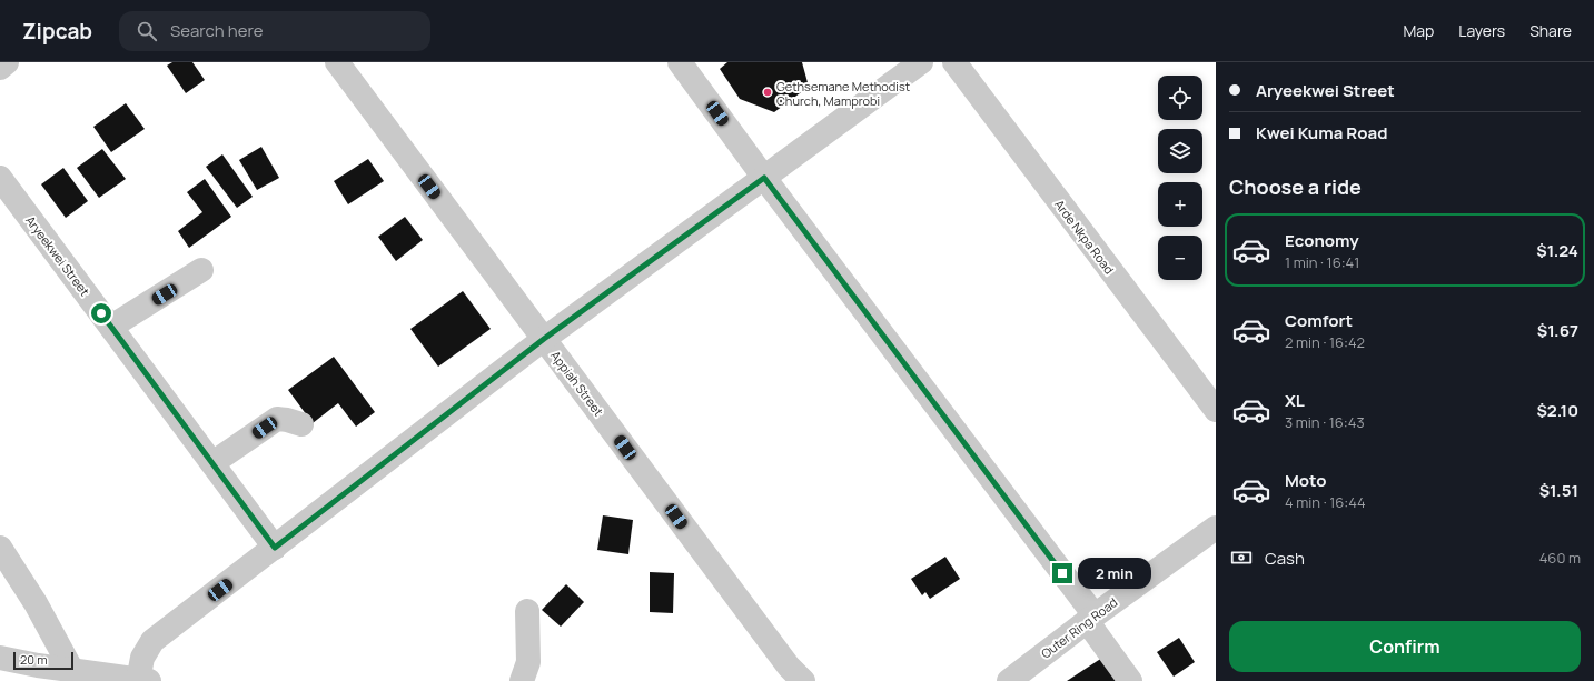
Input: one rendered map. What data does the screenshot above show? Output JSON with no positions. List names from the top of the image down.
{
  "streets": {
    "street": [
      "Arde Nkpa Road",
      "Aryeekwei Street",
      "Appiah Street",
      "Outer Ring Road"
    ]
  },
  "places": ["Gethsemane Methodist Church, Mamprobi"],
  "scale_bar": "20 m",
  "page": {
    "header": "Zipcab",
    "search": "Search here",
    "nav": ["Map", "Layers", "Share"],
    "banner": ["Aryeekwei Street", "Kwei Kuma Road"],
    "map_buttons": ["+", "−"],
    "heading": "Choose a ride",
    "list": [
      {
        "name": "Economy",
        "note": "1 min · 16:41",
        "value": "$1.24"
      },
      {
        "name": "Comfort",
        "note": "2 min · 16:42",
        "value": "$1.67"
      },
      {
        "name": "XL",
        "note": "3 min · 16:43",
        "value": "$2.10"
      },
      {
        "name": "Moto",
        "note": "4 min · 16:44",
        "value": "$1.51"
      }
    ],
    "pay": ["Cash", "460 m"],
    "bubble": "2 min",
    "buttons": "Confirm",
    "scale": "20 m"
  }
}
